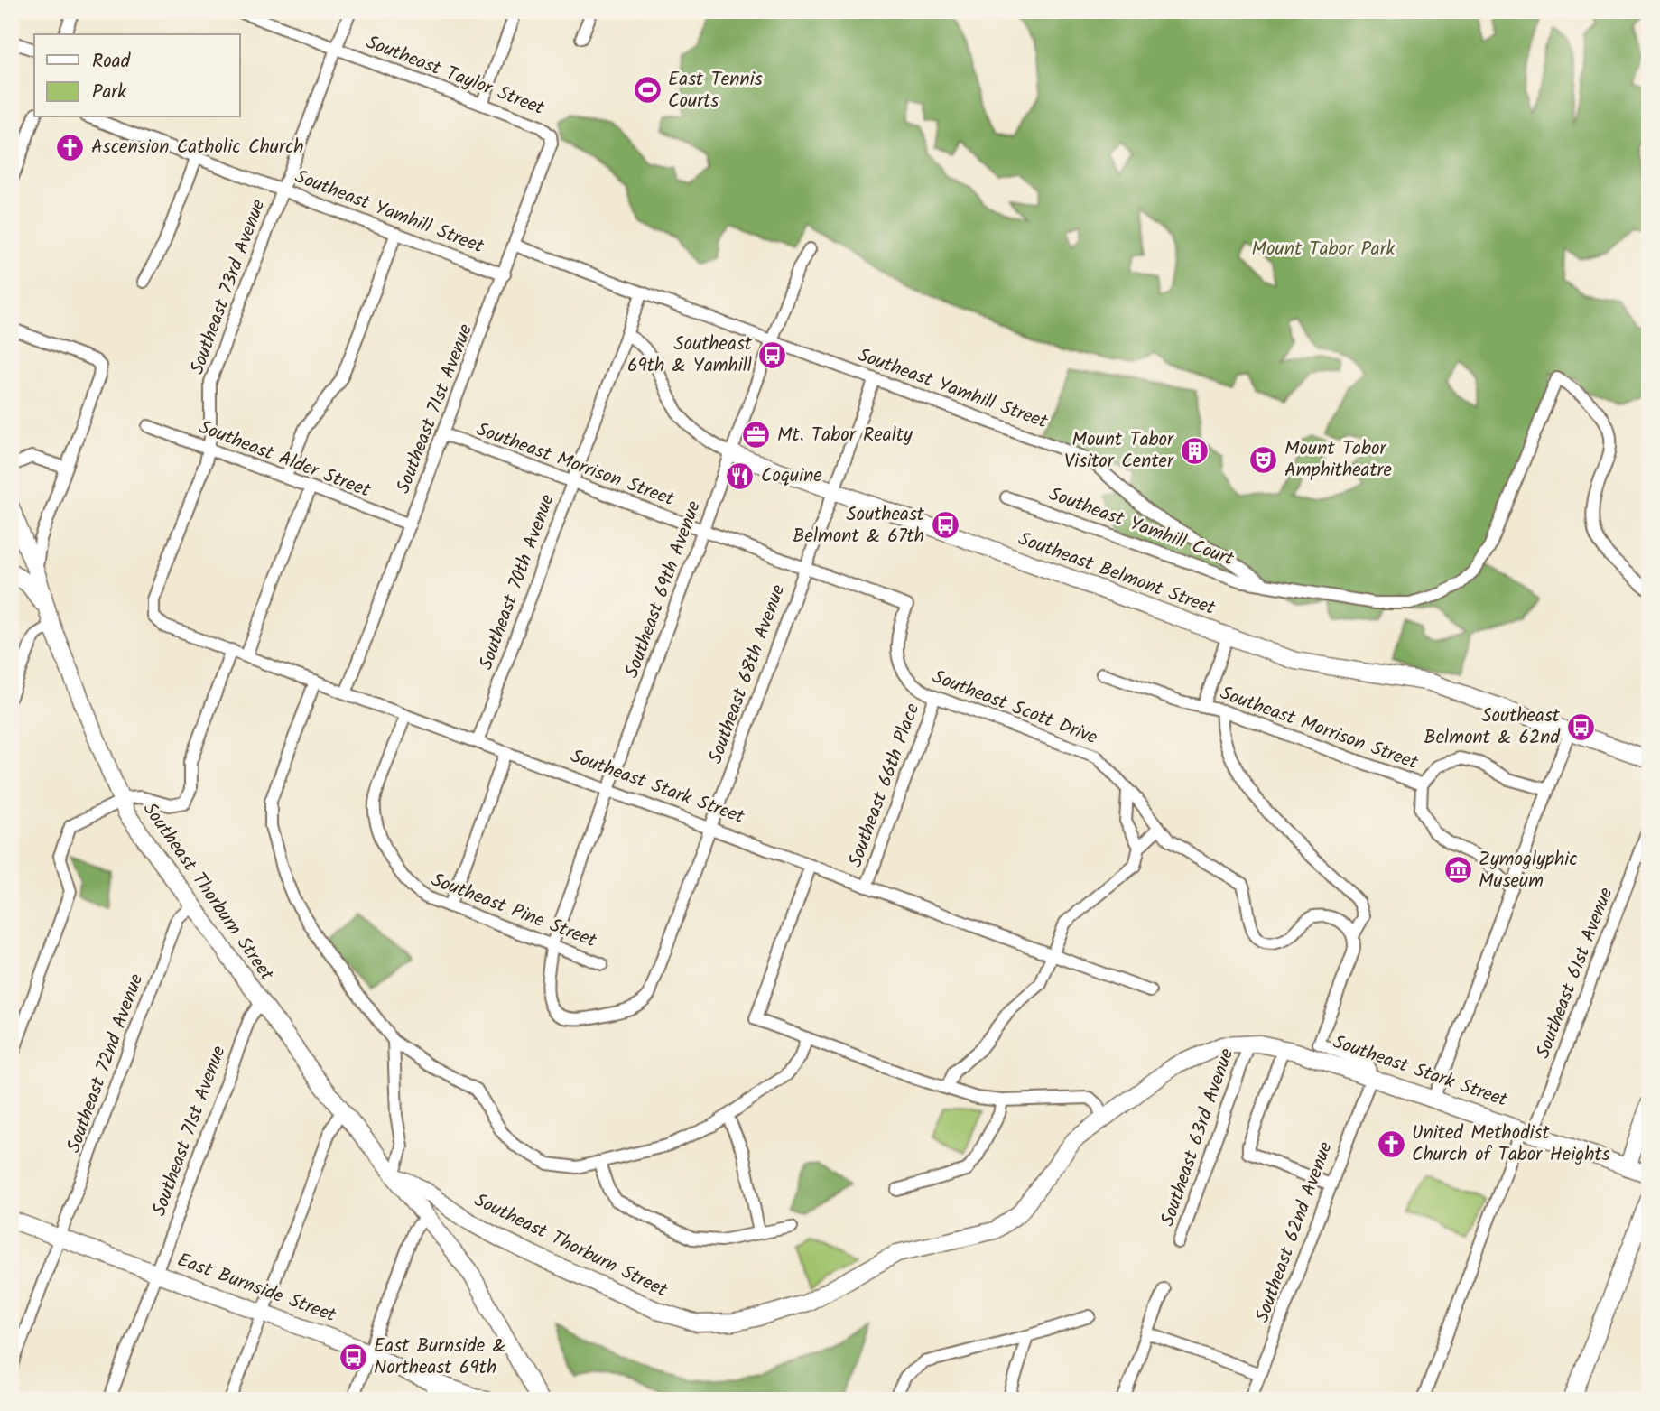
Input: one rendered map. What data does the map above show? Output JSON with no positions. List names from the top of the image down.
{
  "streets": {
    "street": [
      "Southeast Taylor Street",
      "Southeast Yamhill Street",
      "Southeast 73rd Avenue",
      "Southeast 71st Avenue",
      "Southeast Alder Street",
      "Southeast Morrison Street",
      "Southeast Yamhill Court",
      "Southeast Belmont Street",
      "Southeast 70th Avenue",
      "Southeast 69th Avenue",
      "Southeast 68th Avenue",
      "Southeast Scott Drive",
      "Southeast 66th Place",
      "Southeast Stark Street",
      "Southeast Thorburn Street",
      "Southeast Pine Street",
      "Southeast 61st Avenue",
      "Southeast 72nd Avenue",
      "Southeast 63rd Avenue",
      "Southeast 62nd Avenue",
      "East Burnside Street"
    ]
  },
  "crossings": [
    ["Southeast Taylor Street", "Southeast 73rd Avenue"],
    ["Southeast Taylor Street", "Southeast 71st Avenue"],
    ["Southeast Yamhill Street", "Southeast 73rd Avenue"],
    ["Southeast Yamhill Street", "Southeast 71st Avenue"],
    ["Southeast Yamhill Street", "Southeast Yamhill Court"],
    ["Southeast Yamhill Street", "Southeast 70th Avenue"],
    ["Southeast Yamhill Street", "Southeast 69th Avenue"],
    ["Southeast Yamhill Street", "Southeast 68th Avenue"],
    ["Southeast 73rd Avenue", "Southeast Alder Street"],
    ["Southeast 73rd Avenue", "Southeast Stark Street"],
    ["Southeast 71st Avenue", "Southeast Alder Street"],
    ["Southeast 71st Avenue", "Southeast Morrison Street"],
    ["Southeast 71st Avenue", "Southeast Stark Street"],
    ["Southeast 71st Avenue", "Southeast Thorburn Street"],
    ["Southeast 71st Avenue", "East Burnside Street"],
    ["Southeast Morrison Street", "Southeast 70th Avenue"],
    ["Southeast Morrison Street", "Southeast 69th Avenue"],
    ["Southeast Morrison Street", "Southeast 68th Avenue"],
    ["Southeast Morrison Street", "Southeast Scott Drive"],
    ["Southeast Belmont Street", "Southeast 70th Avenue"],
    ["Southeast Belmont Street", "Southeast 69th Avenue"],
    ["Southeast Belmont Street", "Southeast 68th Avenue"],
    ["Southeast 70th Avenue", "Southeast Stark Street"],
    ["Southeast 69th Avenue", "Southeast 68th Avenue"],
    ["Southeast 69th Avenue", "Southeast Stark Street"],
    ["Southeast 69th Avenue", "Southeast Pine Street"],
    ["Southeast 68th Avenue", "Southeast Stark Street"],
    ["Southeast Scott Drive", "Southeast 66th Place"],
    ["Southeast 66th Place", "Southeast Stark Street"],
    ["Southeast Stark Street", "Southeast Thorburn Street"],
    ["Southeast Stark Street", "Southeast Pine Street"],
    ["Southeast Stark Street", "Southeast 61st Avenue"],
    ["Southeast Stark Street", "Southeast 62nd Avenue"],
    ["Southeast Thorburn Street", "Southeast 72nd Avenue"],
    ["Southeast Thorburn Street", "Southeast 63rd Avenue"],
    ["Southeast 72nd Avenue", "East Burnside Street"]
  ],
  "parks": ["Mount Tabor Park"],
  "places": {
    "sports": ["East Tennis Courts"],
    "church": ["Ascension Catholic Church", "United Methodist Church of Tabor Heights"],
    "bus stop": [
      "Southeast 69th & Yamhill",
      "Southeast Belmont & 67th",
      "Southeast Belmont & 62nd",
      "East Burnside & Northeast 69th"
    ],
    "office": ["Mt. Tabor Realty"],
    "building": ["Mount Tabor Visitor Center"],
    "theatre": ["Mount Tabor Amphitheatre"],
    "restaurant": ["Coquine"],
    "museum": ["Zymoglyphic Museum"]
  },
  "legend": ["Road", "Park"]
}
